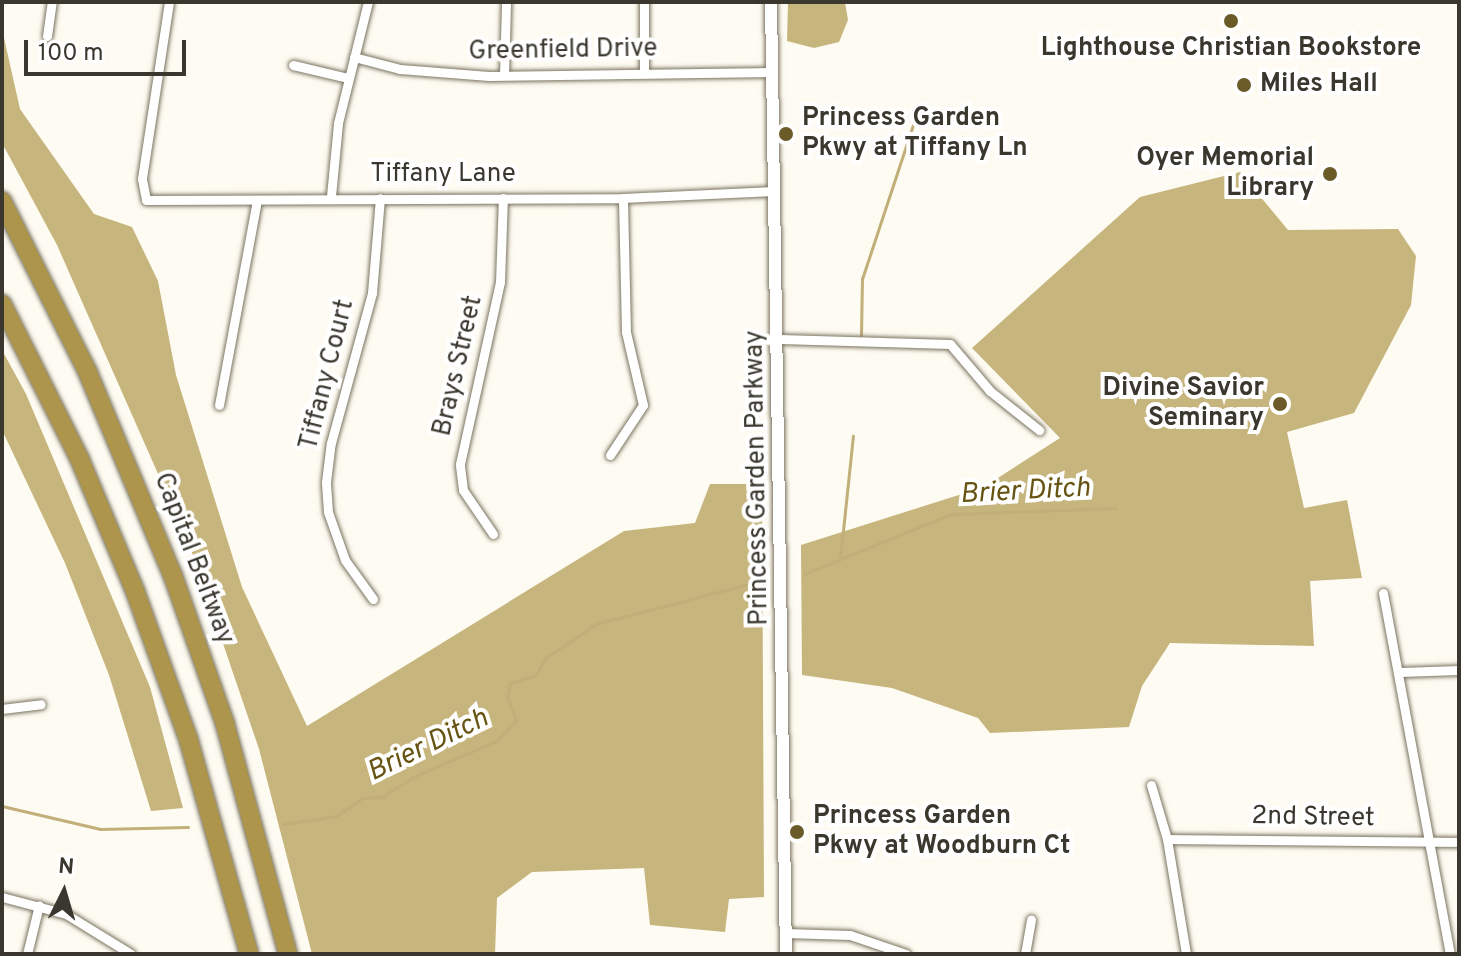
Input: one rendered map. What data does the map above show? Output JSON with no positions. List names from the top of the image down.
{
  "streets": {
    "highway": ["Capital Beltway"],
    "street": [
      "Greenfield Drive",
      "Tiffany Lane",
      "Brays Street",
      "Tiffany Court",
      "Princess Garden Parkway",
      "2nd Street"
    ]
  },
  "crossings": [
    ["Greenfield Drive", "Princess Garden Parkway"],
    ["Tiffany Lane", "Brays Street"],
    ["Tiffany Lane", "Tiffany Court"],
    ["Tiffany Lane", "Princess Garden Parkway"]
  ],
  "water": ["Brier Ditch"],
  "places": [
    "Lighthouse Christian Bookstore",
    "Miles Hall",
    "Princess Garden Pkwy at Tiffany Ln",
    "Oyer Memorial Library",
    "Divine Savior Seminary",
    "Princess Garden Pkwy at Woodburn Ct"
  ],
  "scale_bar": "100 m",
  "north": "top"
}
